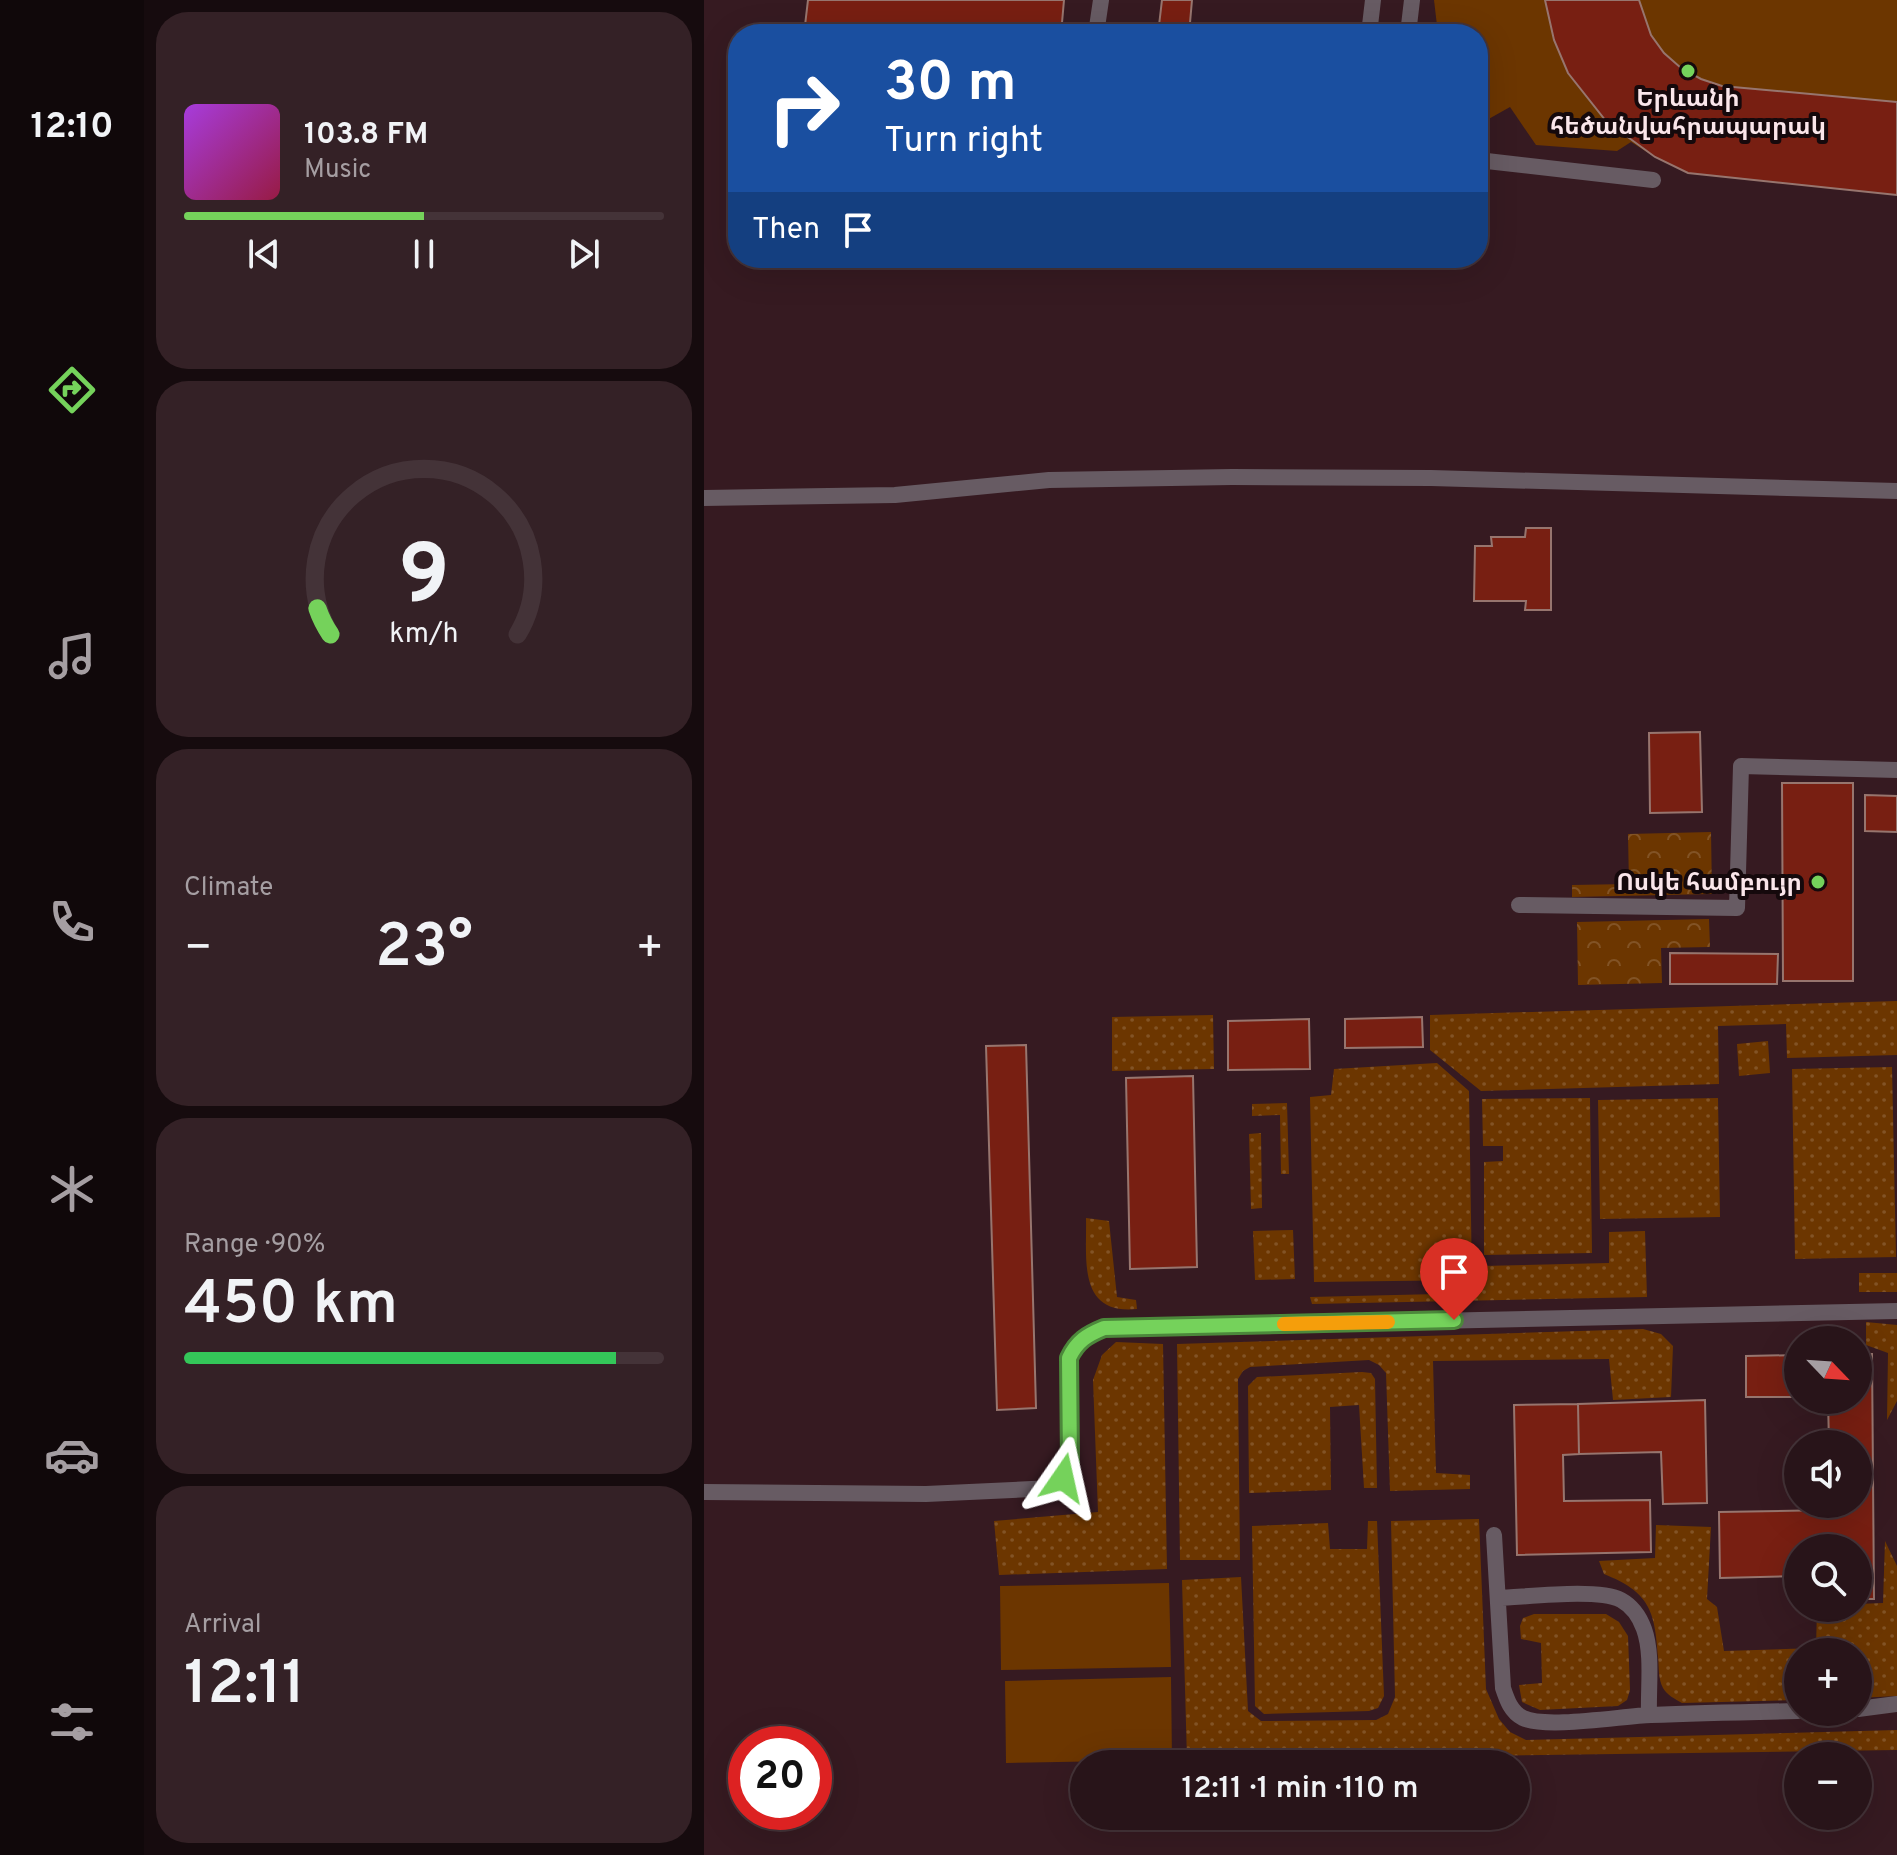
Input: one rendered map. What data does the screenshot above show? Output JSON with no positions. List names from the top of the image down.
{
  "places": ["Երևանի հեծանվահրապարակ", "Ոսկե համբույր"],
  "north": "bottom right",
  "page": {
    "tabs": "12:10",
    "turn": ["30 m", "Turn right"],
    "song": ["103.8 FM", "Music"],
    "then": "Then",
    "tile": [
      "Climate",
      ["Range · 90%", "450 km"],
      ["Arrival", "12:11"]
    ],
    "heat": ["−", "23°", "+"],
    "map_buttons": ["+", "−"],
    "limit": "20",
    "trip": "12:11 · 1 min · 110 m",
    "gauge": ["9", "km/h"]
  }
}
